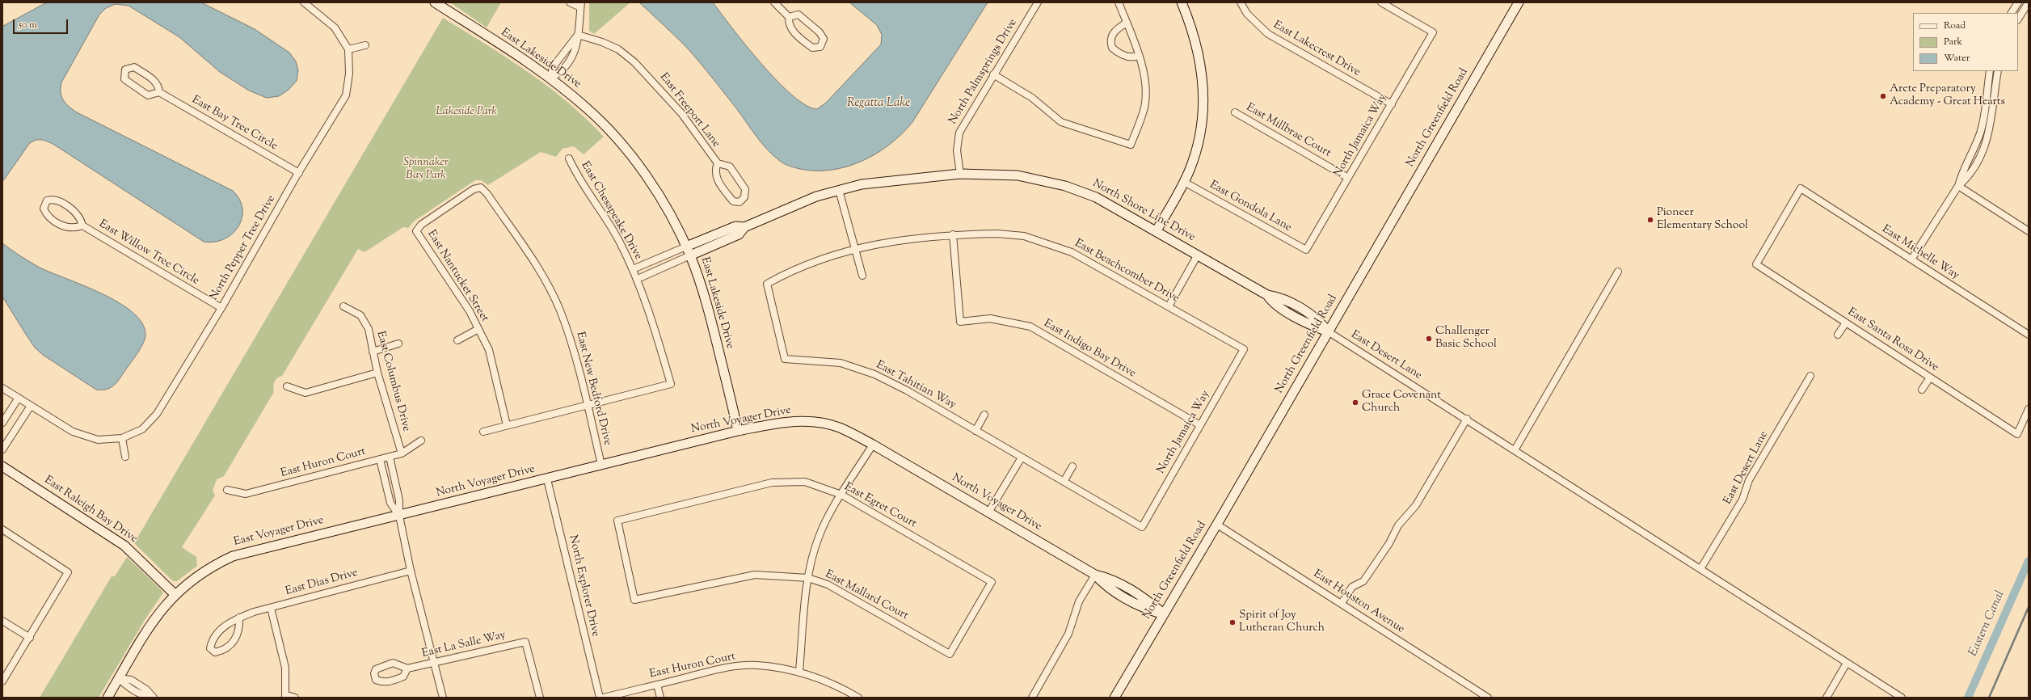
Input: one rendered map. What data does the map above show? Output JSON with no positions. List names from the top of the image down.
{
  "streets": {
    "street": [
      "East Lakecrest Drive",
      "East Lakeside Drive",
      "North Palmsprings Drive",
      "East Freeport Lane",
      "North Greenfield Road",
      "East Bay Tree Circle",
      "East Millbrae Court",
      "North Jamaica Way",
      "East Gondola Lane",
      "East Chesapeake Drive",
      "North Shore Line Drive",
      "North Pepper Tree Drive",
      "East Willow Tree Circle",
      "East Michelle Way",
      "East Beachcomber Drive",
      "East Nantucket Street",
      "East Santa Rosa Drive",
      "East Indigo Bay Drive",
      "East Desert Lane",
      "East Columbus Drive",
      "East Tahitian Way",
      "East New Bedford Drive",
      "North Voyager Drive",
      "East Huron Court",
      "East Egret Court",
      "East Raleigh Bay Drive",
      "East Voyager Drive",
      "East Dias Drive",
      "North Explorer Drive",
      "East Mallard Court",
      "East Houston Avenue",
      "East La Salle Way"
    ]
  },
  "crossings": [
    ["East Lakecrest Drive", "North Jamaica Way"],
    ["East Lakeside Drive", "North Voyager Drive"],
    ["North Palmsprings Drive", "North Shore Line Drive"],
    ["North Greenfield Road", "North Shore Line Drive"],
    ["North Greenfield Road", "East Desert Lane"],
    ["North Greenfield Road", "North Voyager Drive"],
    ["North Greenfield Road", "East Houston Avenue"],
    ["East Bay Tree Circle", "North Pepper Tree Drive"],
    ["East Millbrae Court", "North Jamaica Way"],
    ["North Jamaica Way", "East Gondola Lane"],
    ["North Jamaica Way", "East Beachcomber Drive"],
    ["North Jamaica Way", "East Indigo Bay Drive"],
    ["North Jamaica Way", "East Tahitian Way"],
    ["East Chesapeake Drive", "East New Bedford Drive"],
    ["North Shore Line Drive", "East Desert Lane"],
    ["North Pepper Tree Drive", "East Willow Tree Circle"],
    ["East Michelle Way", "East Santa Rosa Drive"],
    ["East Beachcomber Drive", "East Indigo Bay Drive"],
    ["East Beachcomber Drive", "East Tahitian Way"],
    ["East Nantucket Street", "East New Bedford Drive"],
    ["East Columbus Drive", "East Huron Court"],
    ["East New Bedford Drive", "North Voyager Drive"],
    ["North Voyager Drive", "East Voyager Drive"],
    ["North Voyager Drive", "North Explorer Drive"],
    ["East Egret Court", "East Mallard Court"],
    ["East Raleigh Bay Drive", "East Voyager Drive"]
  ],
  "water": ["Regatta Lake", "Eastern Canal"],
  "parks": ["Lakeside Park", "Spinnaker Bay Park"],
  "places": [
    "Arete Preparatory Academy - Great Hearts",
    "Pioneer Elementary School",
    "Challenger Basic School",
    "Grace Covenant Church",
    "Spirit of Joy Lutheran Church"
  ],
  "legend": ["Road", "Park", "Water"],
  "scale_bar": "50 m"
}
